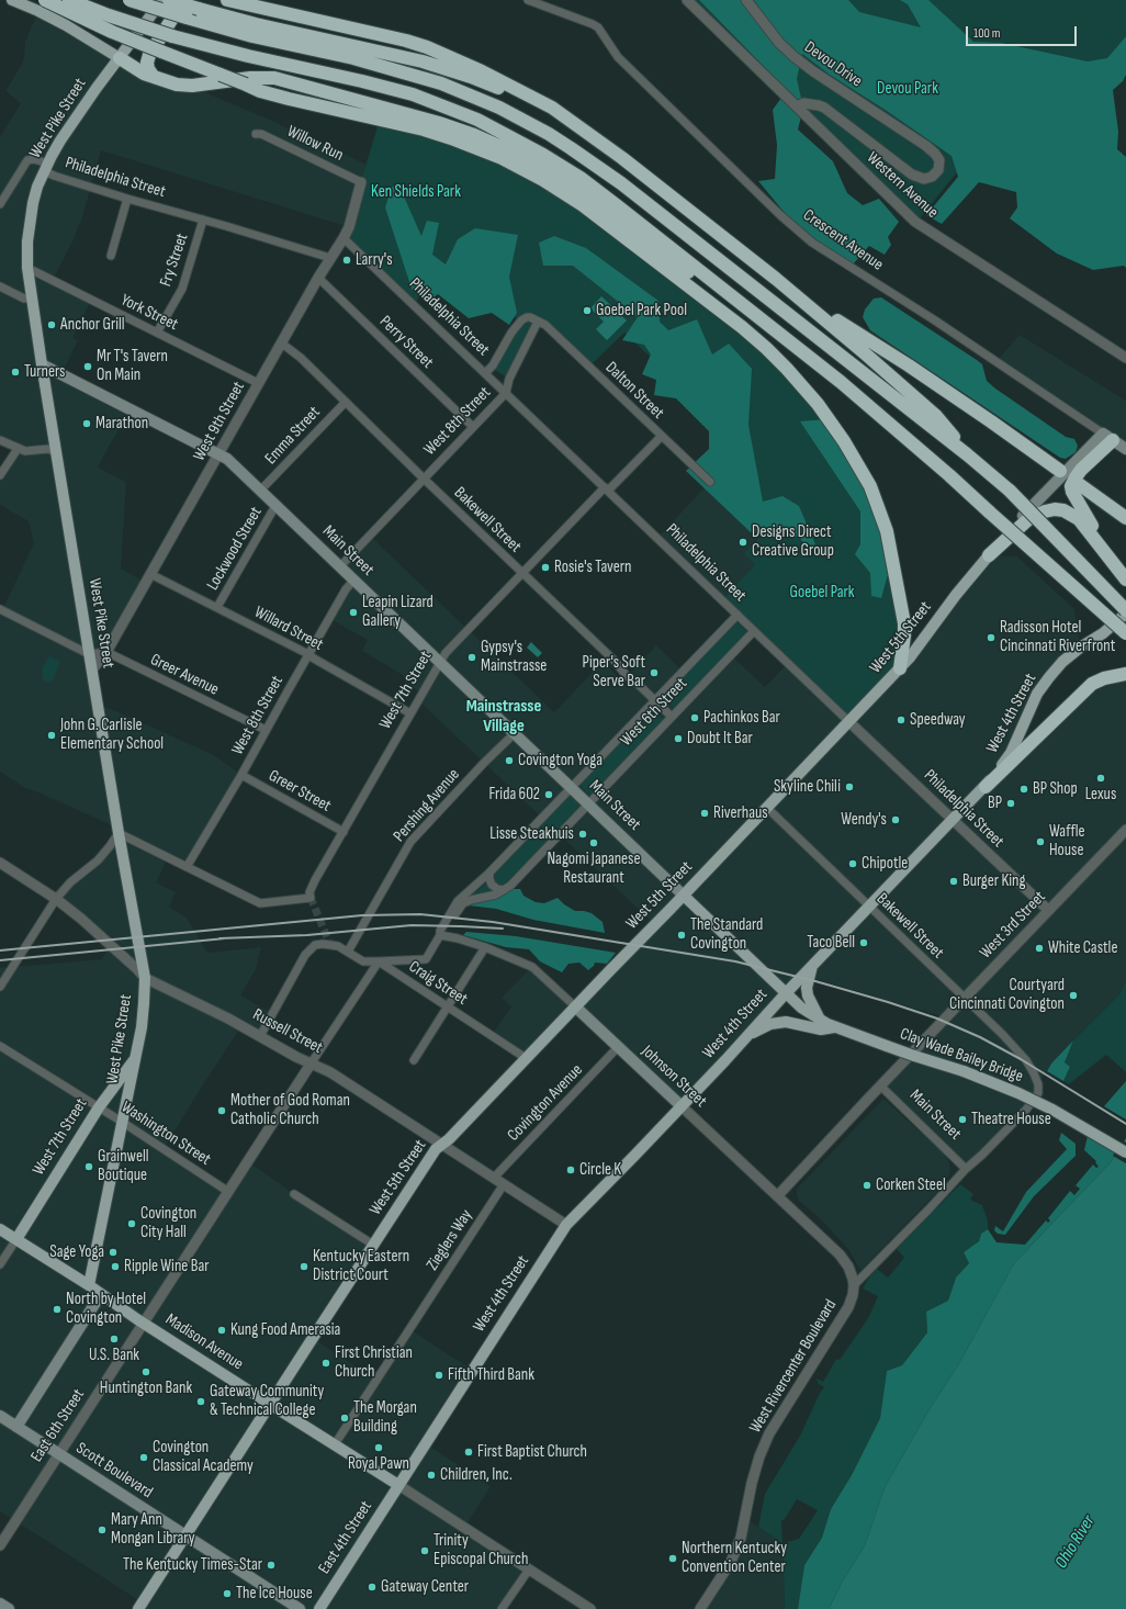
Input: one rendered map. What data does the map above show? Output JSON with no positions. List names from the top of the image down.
{
  "streets": {
    "main road": [
      "West Pike Street",
      "Crescent Avenue",
      "Main Street",
      "West 5th Street",
      "West 7th Street",
      "West 4th Street",
      "Clay Wade Bailey Bridge",
      "Johnson Street",
      "Madison Avenue",
      "Scott Boulevard",
      "East 4th Street"
    ],
    "street": [
      "Devou Drive",
      "Willow Run",
      "Philadelphia Street",
      "Western Avenue",
      "Fry Street",
      "York Street",
      "Perry Street",
      "Dalton Street",
      "West 9th Street",
      "West 8th Street",
      "Emma Street",
      "Bakewell Street",
      "Lockwood Street",
      "Willard Street",
      "Greer Avenue",
      "West 6th Street",
      "Greer Street",
      "Pershing Avenue",
      "West 3rd Street",
      "Craig Street",
      "Russell Street",
      "Covington Avenue",
      "Washington Street",
      "Zieglers Way",
      "West Rivercenter Boulevard",
      "East 6th Street"
    ]
  },
  "crossings": [
    ["Devou Drive", "Western Avenue"],
    ["West Pike Street", "Philadelphia Street"],
    ["West Pike Street", "York Street"],
    ["West Pike Street", "West 9th Street"],
    ["West Pike Street", "Main Street"],
    ["West Pike Street", "West 7th Street"],
    ["West Pike Street", "Russell Street"],
    ["West Pike Street", "Washington Street"],
    ["West Pike Street", "Madison Avenue"],
    ["Willow Run", "West 9th Street"],
    ["Philadelphia Street", "Fry Street"],
    ["Philadelphia Street", "West 9th Street"],
    ["Philadelphia Street", "West 8th Street"],
    ["Philadelphia Street", "West 5th Street"],
    ["Philadelphia Street", "West 7th Street"],
    ["Philadelphia Street", "West 6th Street"],
    ["Philadelphia Street", "West 4th Street"],
    ["Philadelphia Street", "West 3rd Street"],
    ["Crescent Avenue", "West 5th Street"],
    ["Fry Street", "York Street"],
    ["York Street", "West 9th Street"],
    ["Perry Street", "West 9th Street"],
    ["Perry Street", "West 8th Street"],
    ["Dalton Street", "West 7th Street"],
    ["West 9th Street", "Bakewell Street"],
    ["West 9th Street", "Main Street"],
    ["West 9th Street", "Willard Street"],
    ["West 9th Street", "Greer Avenue"],
    ["West 8th Street", "Bakewell Street"],
    ["West 8th Street", "Main Street"],
    ["West 8th Street", "Willard Street"],
    ["West 8th Street", "Greer Avenue"],
    ["West 8th Street", "West 7th Street"],
    ["West 8th Street", "Greer Street"],
    ["Emma Street", "Bakewell Street"],
    ["Emma Street", "Main Street"],
    ["Bakewell Street", "Main Street"],
    ["Bakewell Street", "West 5th Street"],
    ["Bakewell Street", "West 7th Street"],
    ["Bakewell Street", "West 6th Street"],
    ["Bakewell Street", "West 4th Street"],
    ["Bakewell Street", "West 3rd Street"],
    ["Lockwood Street", "Main Street"],
    ["Lockwood Street", "Willard Street"],
    ["Main Street", "West 5th Street"],
    ["Main Street", "West 7th Street"],
    ["Main Street", "West 6th Street"],
    ["Main Street", "West 4th Street"],
    ["Main Street", "Pershing Avenue"],
    ["Main Street", "West 3rd Street"],
    ["Main Street", "Clay Wade Bailey Bridge"],
    ["Willard Street", "West 7th Street"],
    ["West 5th Street", "Craig Street"],
    ["West 5th Street", "Russell Street"],
    ["West 5th Street", "Johnson Street"],
    ["West 5th Street", "Madison Avenue"],
    ["West 5th Street", "Scott Boulevard"],
    ["West 7th Street", "Greer Street"],
    ["West 7th Street", "Washington Street"],
    ["West 7th Street", "Madison Avenue"],
    ["West 6th Street", "Craig Street"],
    ["West 6th Street", "Johnson Street"],
    ["West 4th Street", "Russell Street"],
    ["West 4th Street", "Clay Wade Bailey Bridge"],
    ["West 4th Street", "Johnson Street"],
    ["West 4th Street", "Madison Avenue"],
    ["West 4th Street", "East 4th Street"],
    ["Pershing Avenue", "Craig Street"],
    ["West 3rd Street", "Johnson Street"],
    ["Craig Street", "Russell Street"],
    ["Russell Street", "Covington Avenue"],
    ["Russell Street", "Zieglers Way"],
    ["Johnson Street", "Covington Avenue"],
    ["Johnson Street", "West Rivercenter Boulevard"],
    ["Zieglers Way", "Madison Avenue"],
    ["Madison Avenue", "East 6th Street"],
    ["Madison Avenue", "East 4th Street"],
    ["East 6th Street", "Scott Boulevard"]
  ],
  "districts": ["Mainstrasse Village"],
  "water": ["Ohio River"],
  "parks": ["Devou Park", "Ken Shields Park", "Goebel Park"],
  "places": [
    "Larry's",
    "Goebel Park Pool",
    "Anchor Grill",
    "Mr T's Tavern On Main",
    "Turners",
    "Marathon",
    "Designs Direct Creative Group",
    "Rosie's Tavern",
    "Leapin Lizard Gallery",
    "Radisson Hotel Cincinnati Riverfront",
    "Gypsy's Mainstrasse",
    "Piper's Soft Serve Bar",
    "Pachinkos Bar",
    "Speedway",
    "John G. Carlisle Elementary School",
    "Doubt It Bar",
    "Covington Yoga",
    "Lexus",
    "Skyline Chili",
    "BP Shop",
    "Frida 602",
    "BP",
    "Riverhaus",
    "Wendy's",
    "Lisse Steakhuis",
    "Waffle House",
    "Nagomi Japanese Restaurant",
    "Chipotle",
    "Burger King",
    "The Standard Covington",
    "Taco Bell",
    "White Castle",
    "Courtyard Cincinnati Covington",
    "Mother of God Roman Catholic Church",
    "Theatre House",
    "Grainwell Boutique",
    "Circle K",
    "Corken Steel",
    "Covington City Hall",
    "Sage Yoga",
    "Ripple Wine Bar",
    "Kentucky Eastern District Court",
    "North by Hotel Covington",
    "Kung Food Amerasia",
    "U.S. Bank",
    "First Christian Church",
    "Huntington Bank",
    "Fifth Third Bank",
    "Gateway Community & Technical College",
    "The Morgan Building",
    "Royal Pawn",
    "First Baptist Church",
    "Covington Classical Academy",
    "Children, Inc.",
    "Mary Ann Mongan Library",
    "Trinity Episcopal Church",
    "Northern Kentucky Convention Center",
    "The Kentucky Times-Star",
    "Gateway Center",
    "The Ice House"
  ],
  "scale_bar": "100 m"
}
